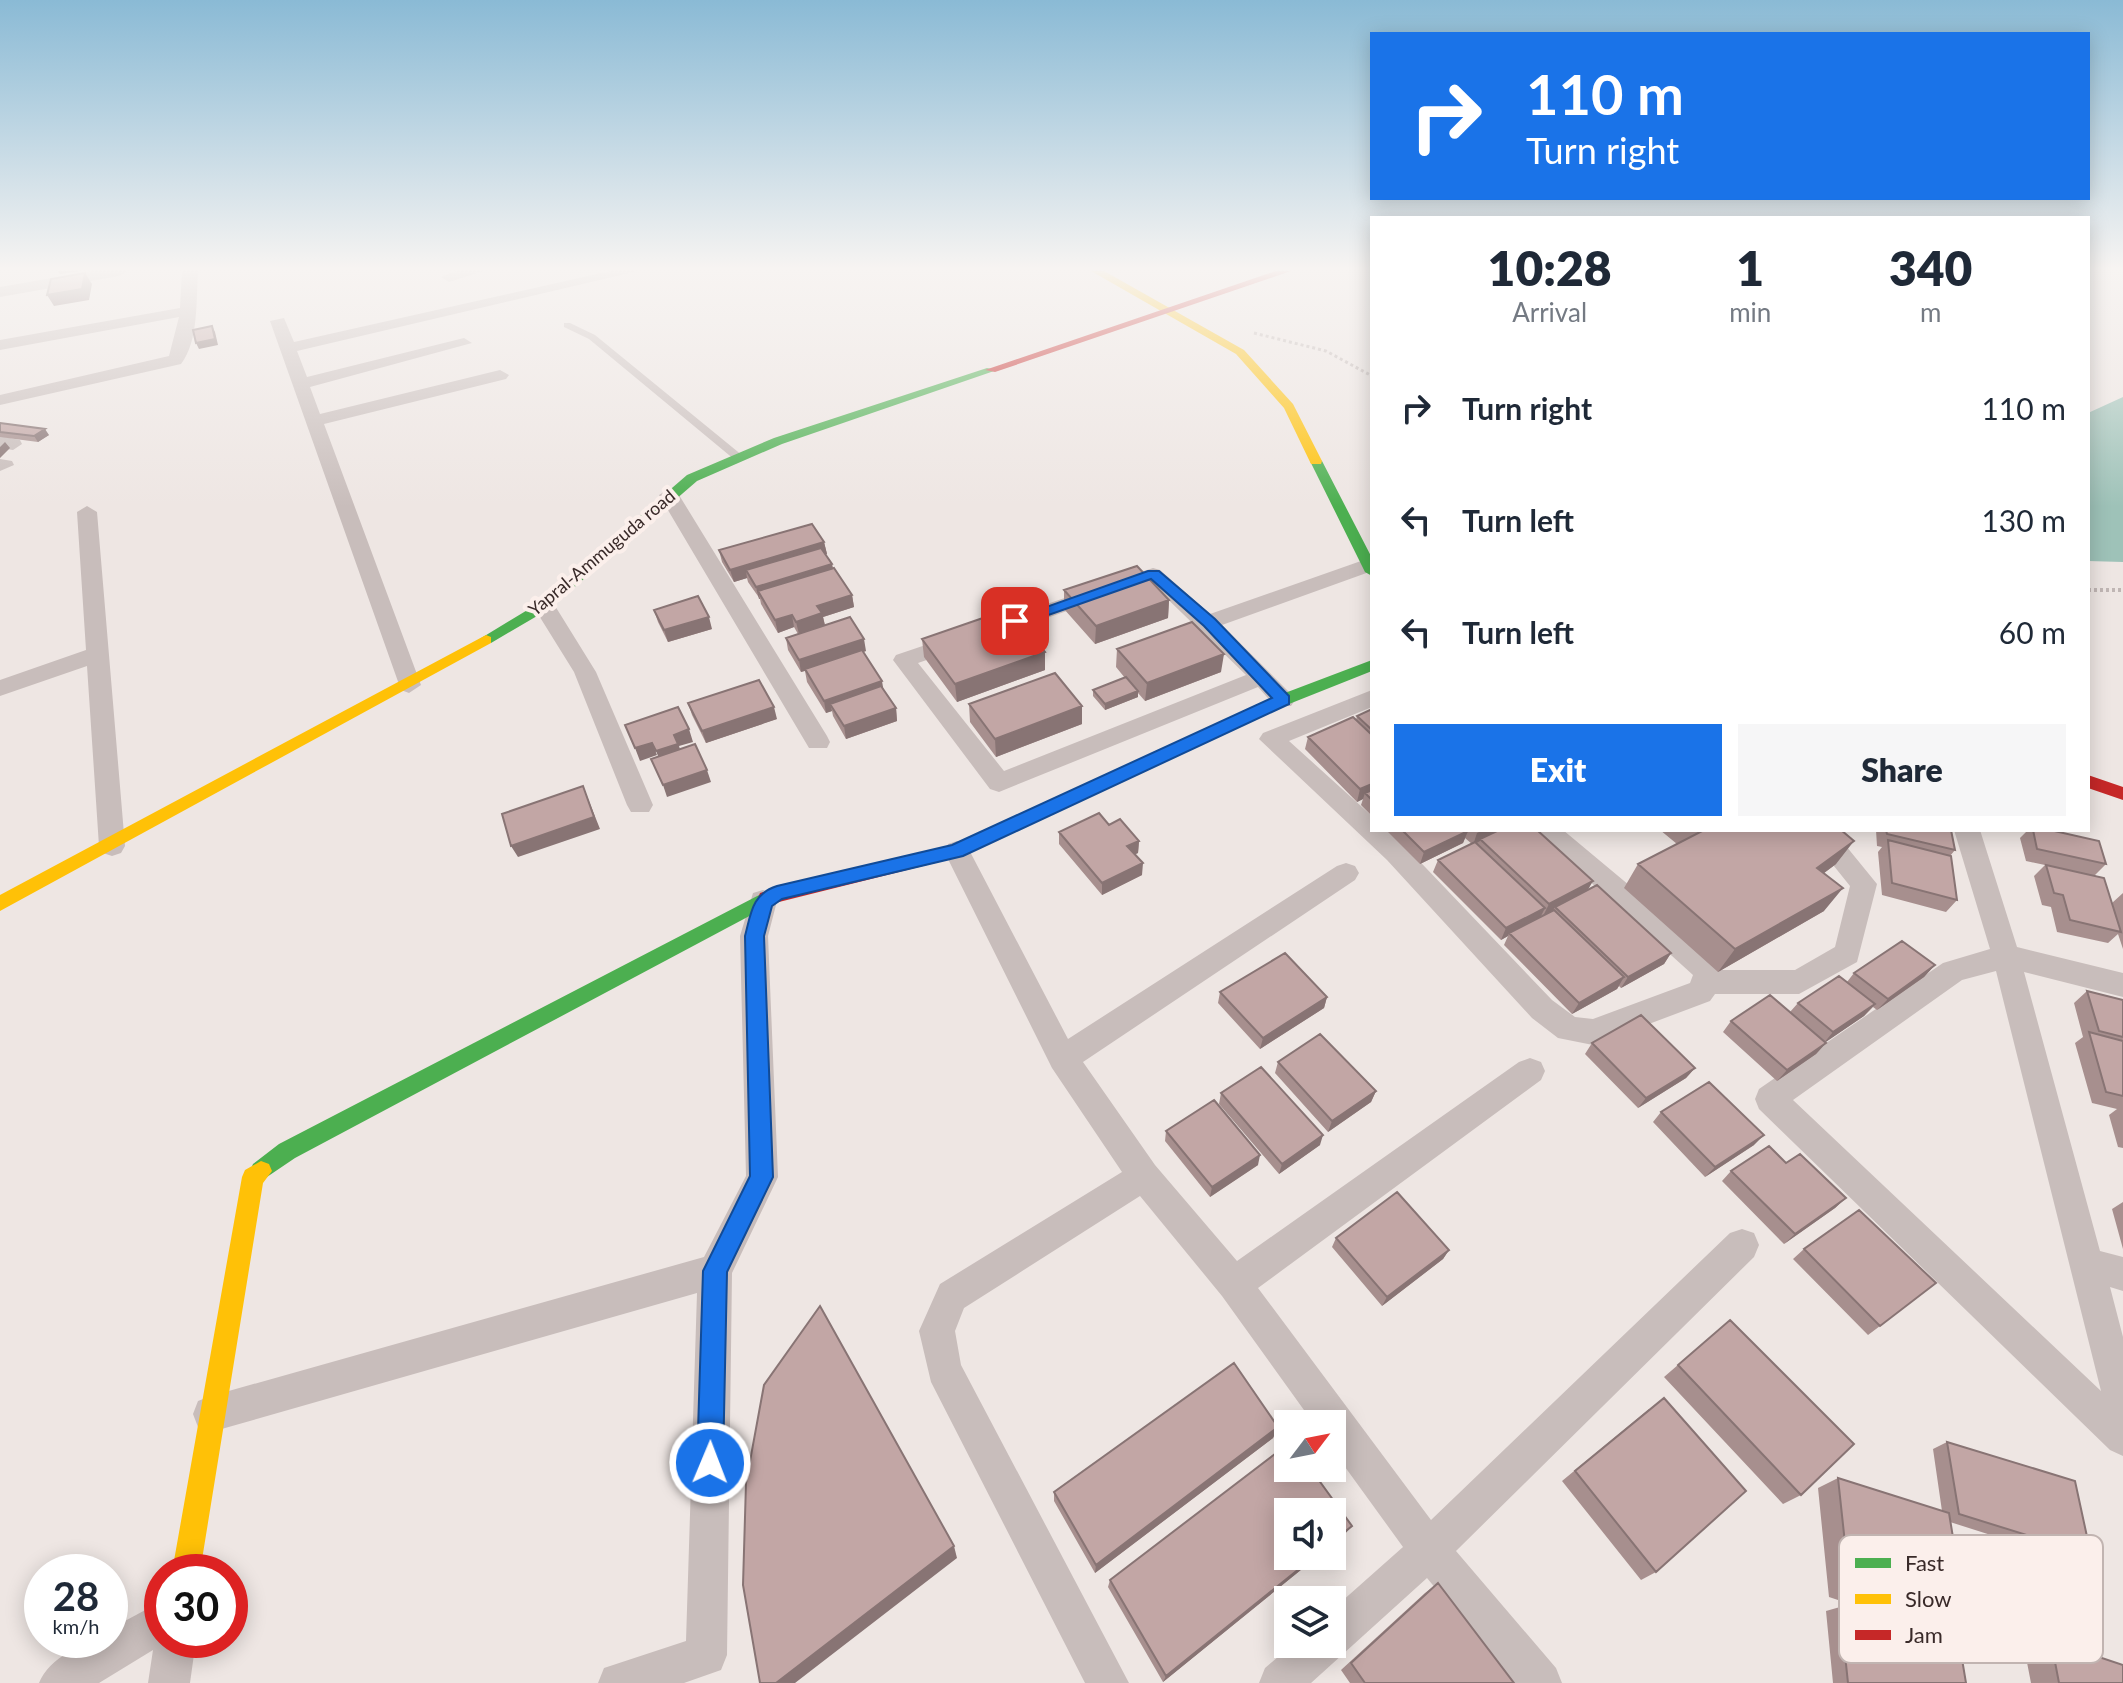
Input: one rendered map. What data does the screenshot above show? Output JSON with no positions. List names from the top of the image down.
{
  "streets": {
    "street": ["Yapral-Ammuguda road"]
  },
  "legend": ["Fast", "Slow", "Jam"],
  "north": "top right",
  "page": {
    "turn": ["110 m", "Turn right"],
    "eta": [
      "10:28",
      "Arrival",
      "1",
      "min",
      "340",
      "m"
    ],
    "list": [
      {
        "name": "Turn right",
        "value": "110 m"
      },
      {
        "name": "Turn left",
        "value": "130 m"
      },
      {
        "name": "Turn left",
        "value": "60 m"
      }
    ],
    "buttons": ["Exit", "Share"],
    "speed": "28 km/h",
    "limit": "30"
  }
}
